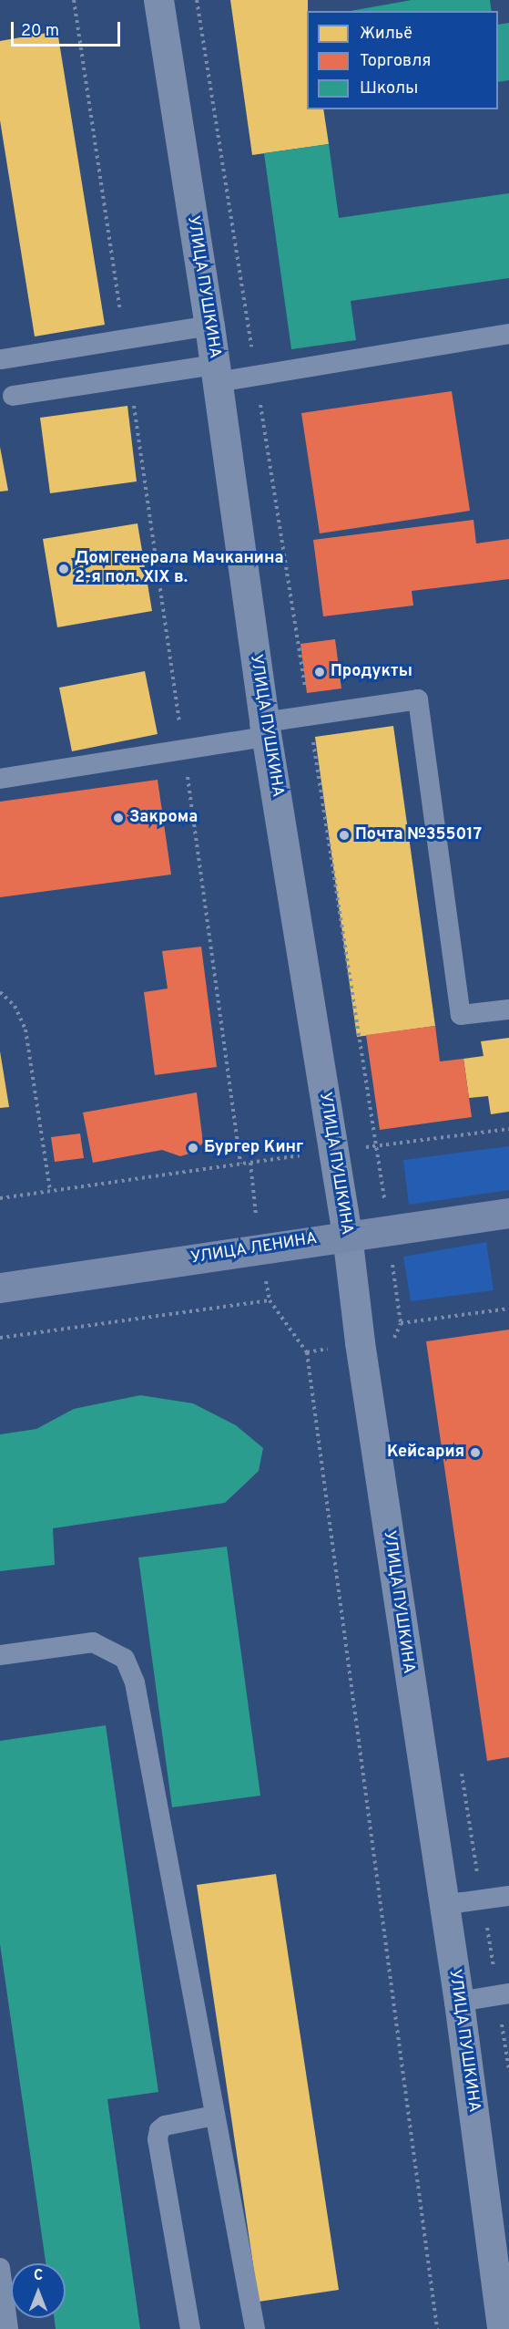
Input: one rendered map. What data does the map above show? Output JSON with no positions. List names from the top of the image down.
{
  "streets": {
    "main road": ["УЛИЦА ЛЕНИНА"],
    "street": ["УЛИЦА ПУШКИНА"]
  },
  "crossings": [
    ["УЛИЦА ПУШКИНА", "УЛИЦА ЛЕНИНА"]
  ],
  "places": [
    "Дом генерала Мачканина 2-я пол. XIX в.",
    "Продукты",
    "Закрома",
    "Почта №355017",
    "Бургер Кинг",
    "Кейсария"
  ],
  "legend": ["Жильё", "Торговля", "Школы"],
  "scale_bar": "20 m",
  "north": "top"
}
